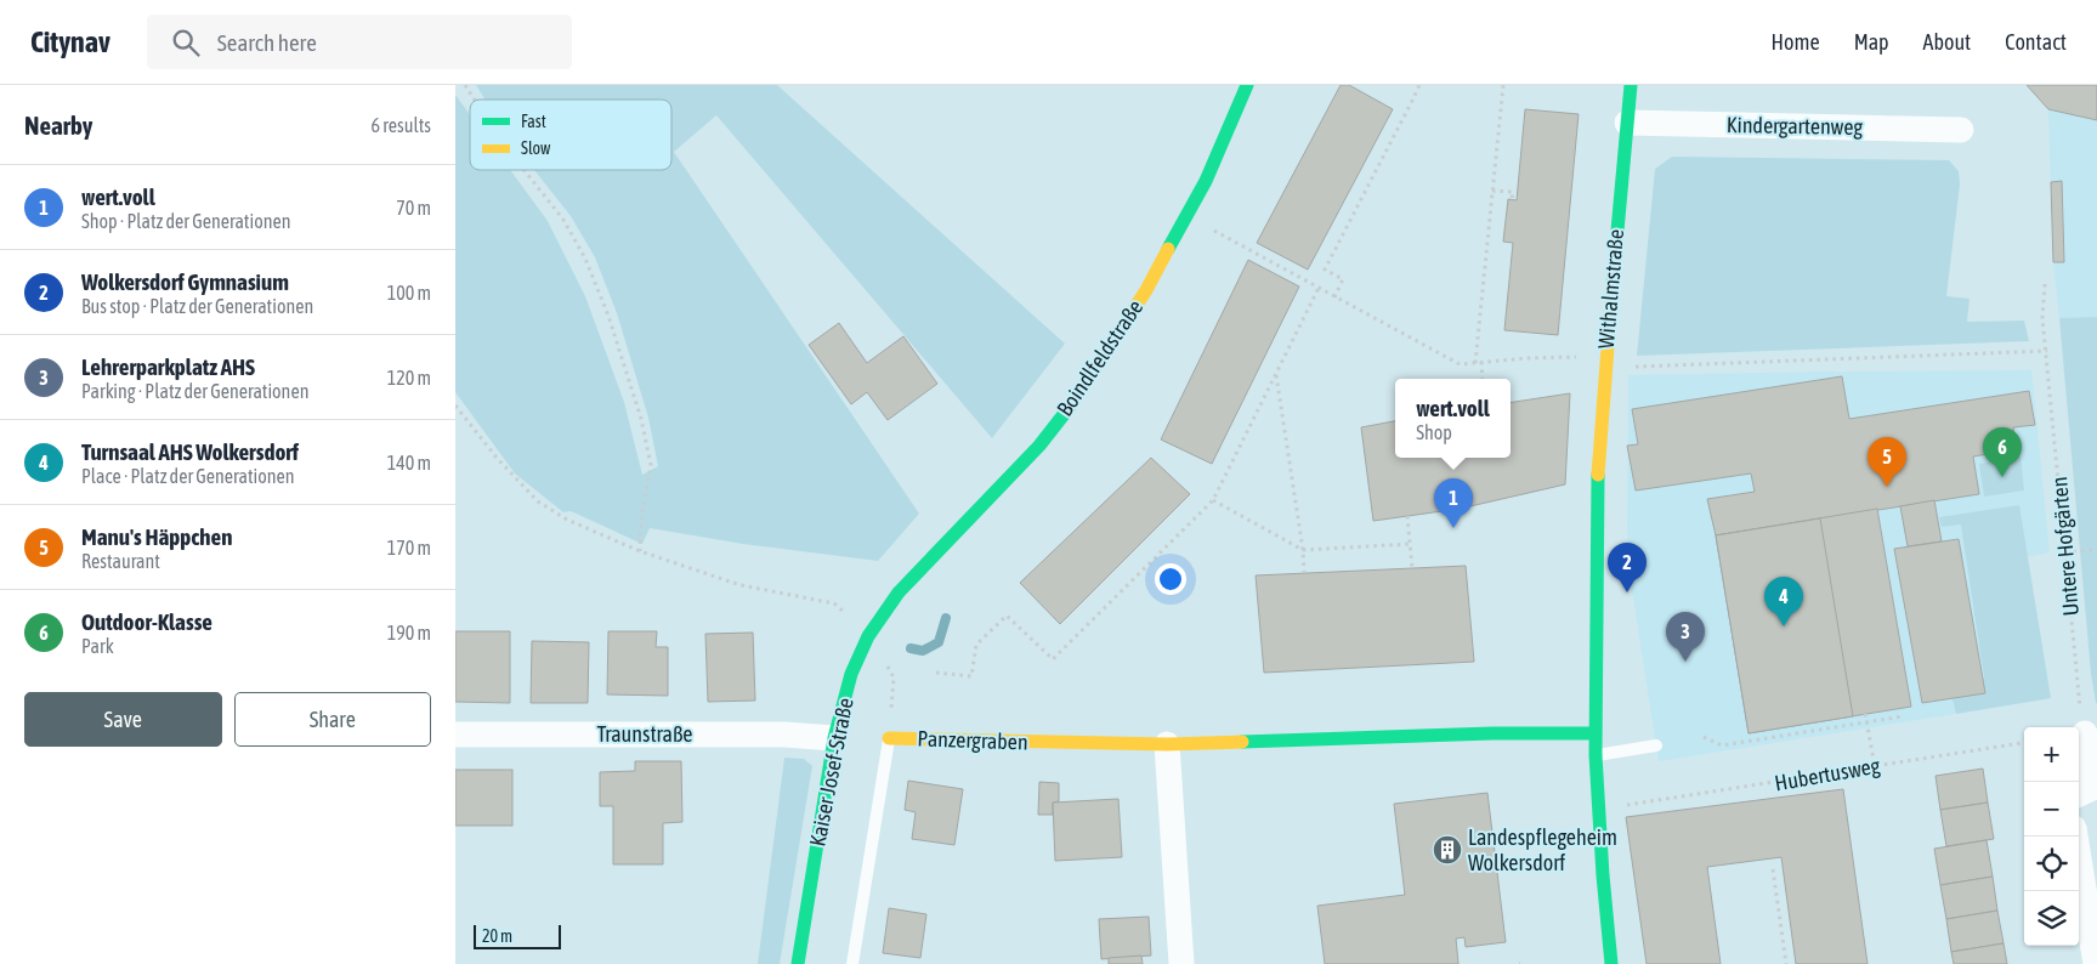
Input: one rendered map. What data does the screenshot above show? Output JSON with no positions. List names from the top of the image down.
{
  "streets": {
    "street": [
      "Kindergartenweg",
      "Withalmstraße",
      "Boindlfeldstraße",
      "Traunstraße",
      "Panzergraben",
      "Kaiser Josef-Straße"
    ],
    "path": ["Untere Hofgärten", "Hubertusweg"]
  },
  "crossings": [
    ["Kindergartenweg", "Withalmstraße"],
    ["Withalmstraße", "Panzergraben"],
    ["Boindlfeldstraße", "Kaiser Josef-Straße"],
    ["Traunstraße", "Kaiser Josef-Straße"],
    ["Panzergraben", "Kaiser Josef-Straße"]
  ],
  "places": {
    "building": ["Landespflegeheim Wolkersdorf"]
  },
  "legend": ["Fast", "Slow"],
  "scale_bar": "20 m",
  "page": {
    "header": "Citynav",
    "search": "Search here",
    "nav": [
      "Home",
      "Map",
      "About",
      "Contact"
    ],
    "heading": ["Nearby", "6 results"],
    "list": [
      {
        "mark": "1",
        "name": "wert.voll",
        "note": "Shop · Platz der Generationen",
        "value": "70 m"
      },
      {
        "mark": "2",
        "name": "Wolkersdorf Gymnasium",
        "note": "Bus stop · Platz der Generationen",
        "value": "100 m"
      },
      {
        "mark": "3",
        "name": "Lehrerparkplatz AHS",
        "note": "Parking · Platz der Generationen",
        "value": "120 m"
      },
      {
        "mark": "4",
        "name": "Turnsaal AHS Wolkersdorf",
        "note": "Place · Platz der Generationen",
        "value": "140 m"
      },
      {
        "mark": "5",
        "name": "Manu's Häppchen",
        "note": "Restaurant",
        "value": "170 m"
      },
      {
        "mark": "6",
        "name": "Outdoor-Klasse",
        "note": "Park",
        "value": "190 m"
      }
    ],
    "popup": ["wert.voll", "Shop"],
    "pins": [
      "6",
      "5",
      "1",
      "2",
      "4",
      "3"
    ],
    "buttons": ["Save", "Share"],
    "map_buttons": ["+", "−"],
    "scale": "20 m"
  }
}
